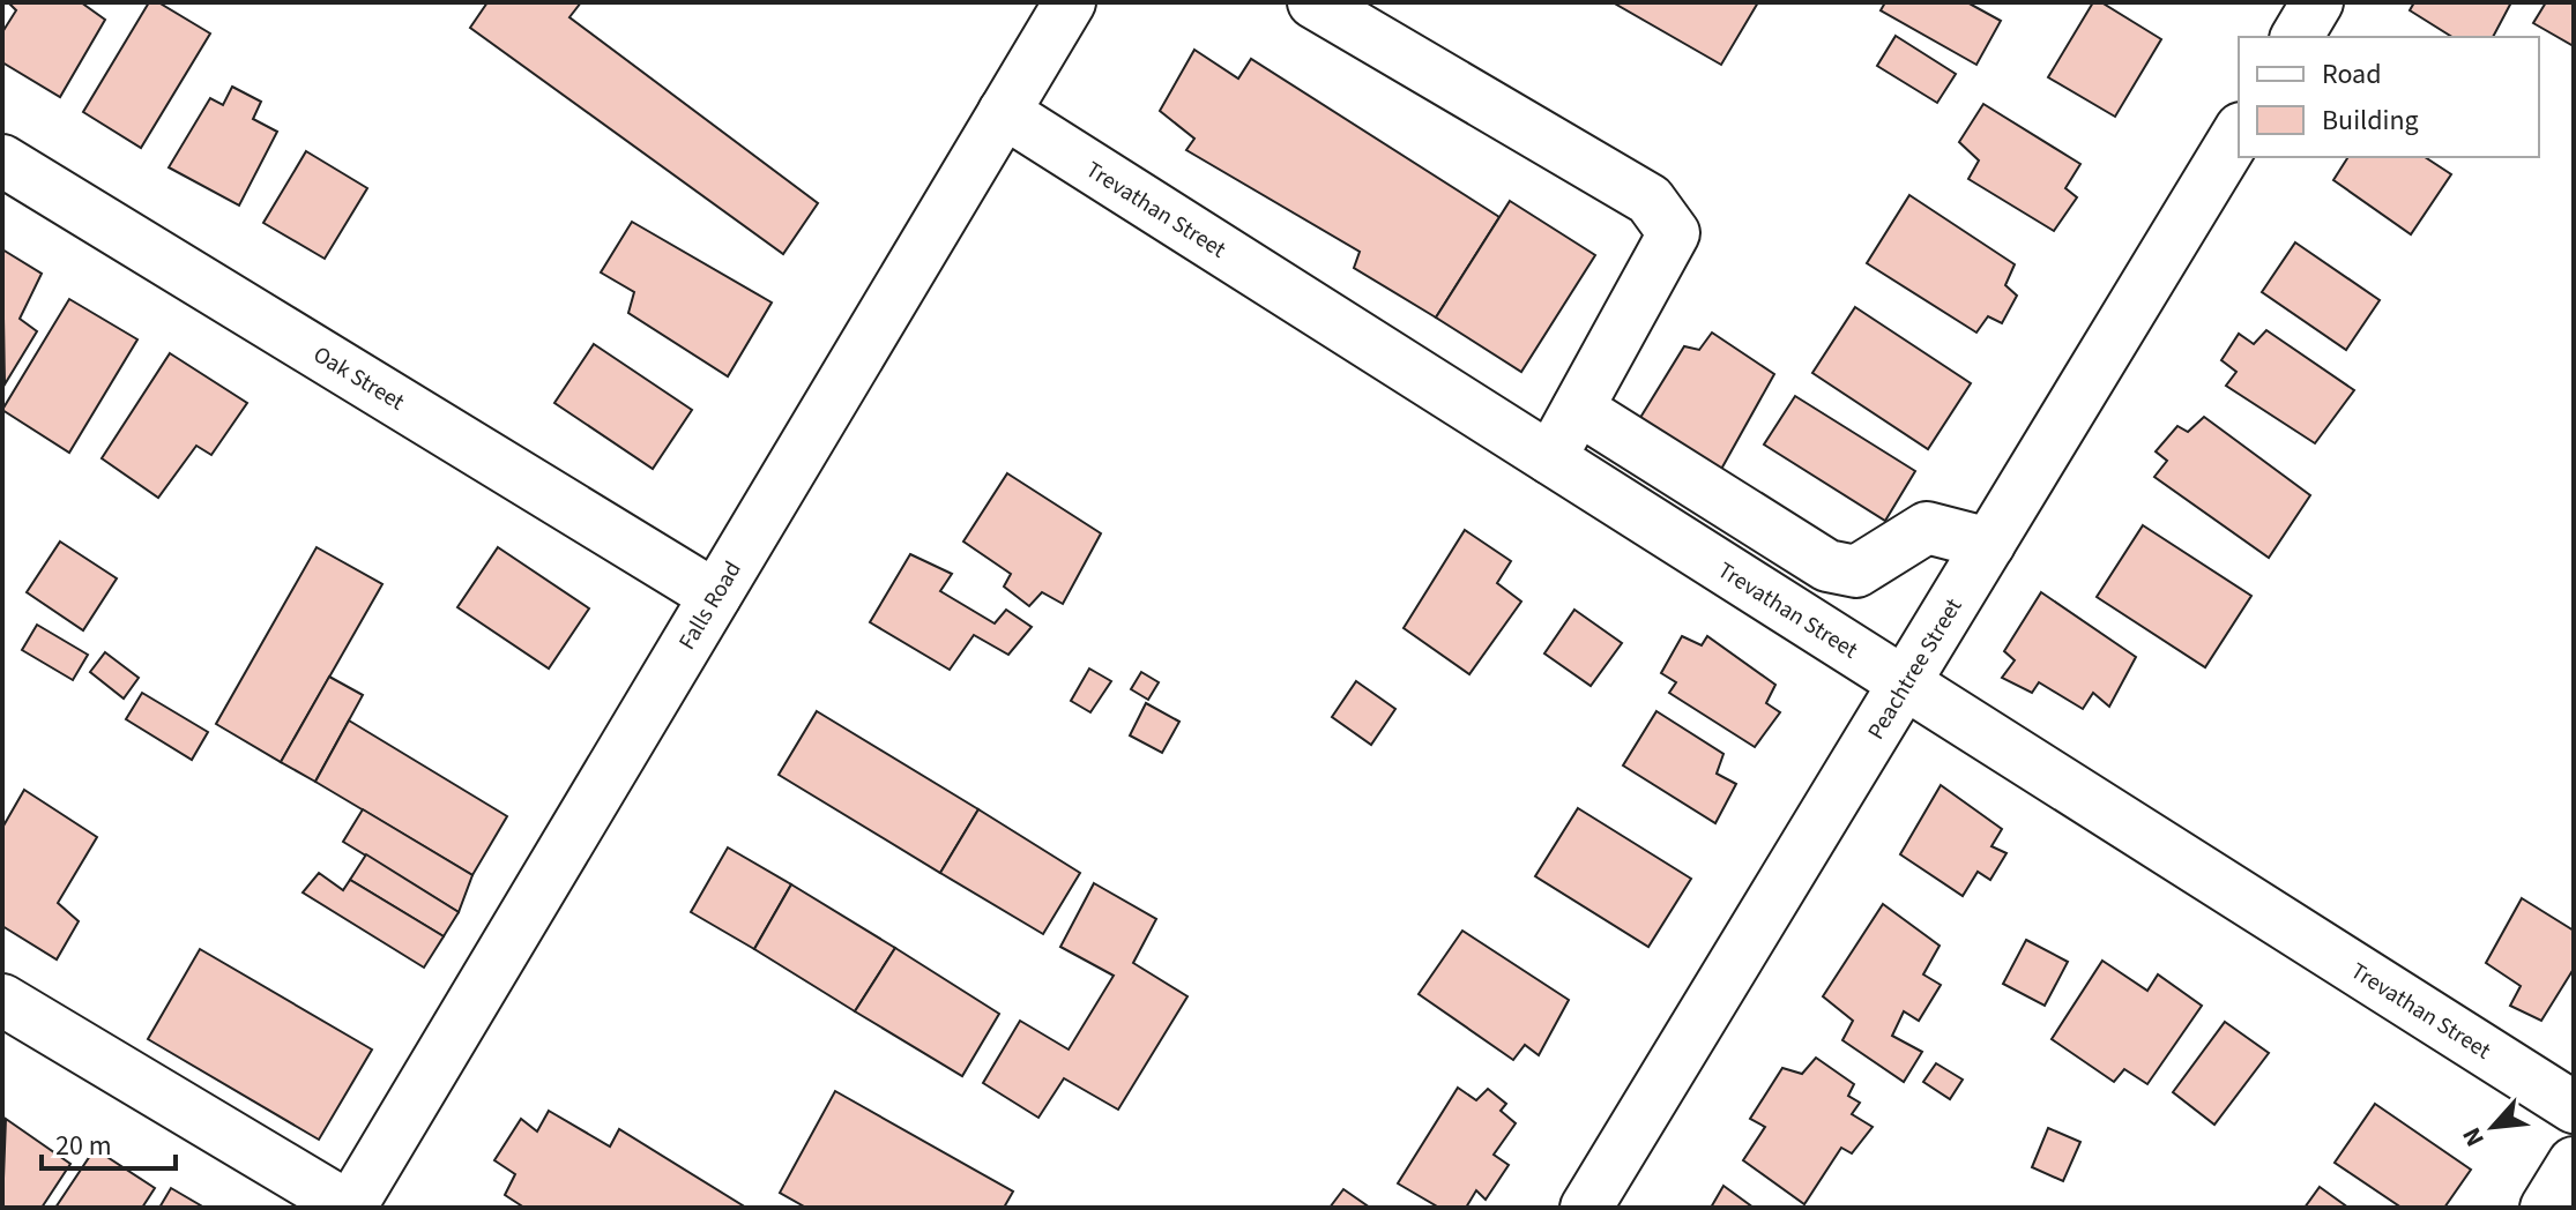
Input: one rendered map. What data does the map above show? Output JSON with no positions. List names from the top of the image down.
{
  "streets": {
    "street": [
      "Trevathan Street",
      "Oak Street",
      "Falls Road",
      "Peachtree Street"
    ]
  },
  "crossings": [
    ["Trevathan Street", "Falls Road"],
    ["Trevathan Street", "Peachtree Street"],
    ["Oak Street", "Falls Road"]
  ],
  "legend": ["Road", "Building"],
  "scale_bar": "20 m",
  "north": "bottom left"
}
